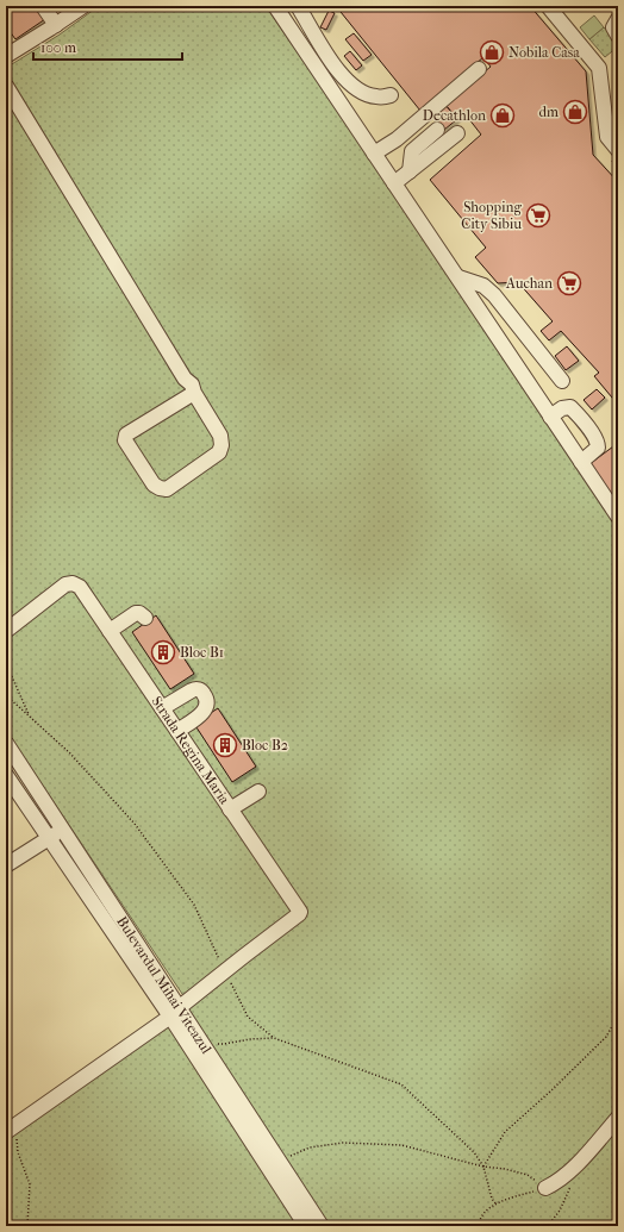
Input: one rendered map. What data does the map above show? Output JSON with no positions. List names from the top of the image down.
{
  "streets": {
    "street": ["Strada Regina Maria", "Bulevardul Mihai Viteazul"]
  },
  "places": {
    "shop": ["Nobila Casa", "dm", "Decathlon"],
    "supermarket": ["Shopping City Sibiu", "Auchan"],
    "building": ["Bloc B1", "Bloc B2"]
  },
  "scale_bar": "100 m"
}
